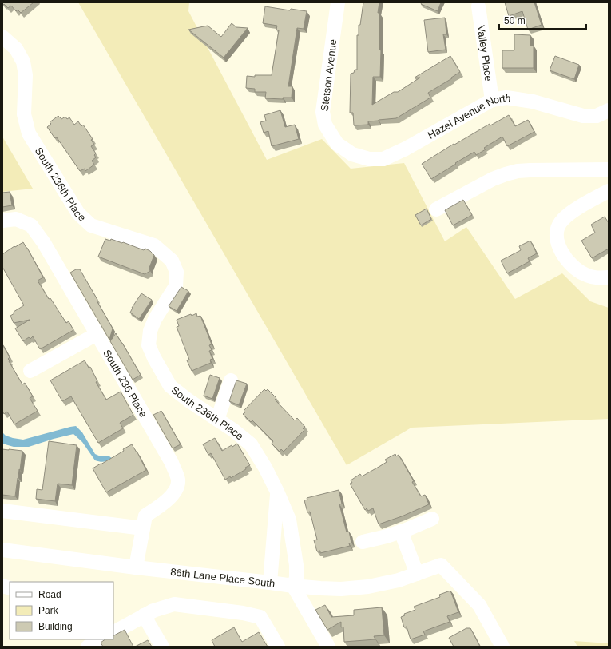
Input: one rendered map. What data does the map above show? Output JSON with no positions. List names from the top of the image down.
{
  "streets": {
    "street": [
      "Valley Place",
      "Stetson Avenue",
      "Hazel Avenue North",
      "South 236th Place",
      "South 236 Place",
      "86th Lane Place South"
    ]
  },
  "crossings": [
    ["Valley Place", "Hazel Avenue North"],
    ["Stetson Avenue", "Hazel Avenue North"],
    ["South 236th Place", "86th Lane Place South"],
    ["South 236 Place", "86th Lane Place South"]
  ],
  "legend": ["Road", "Park", "Building"],
  "scale_bar": "50 m"
}
